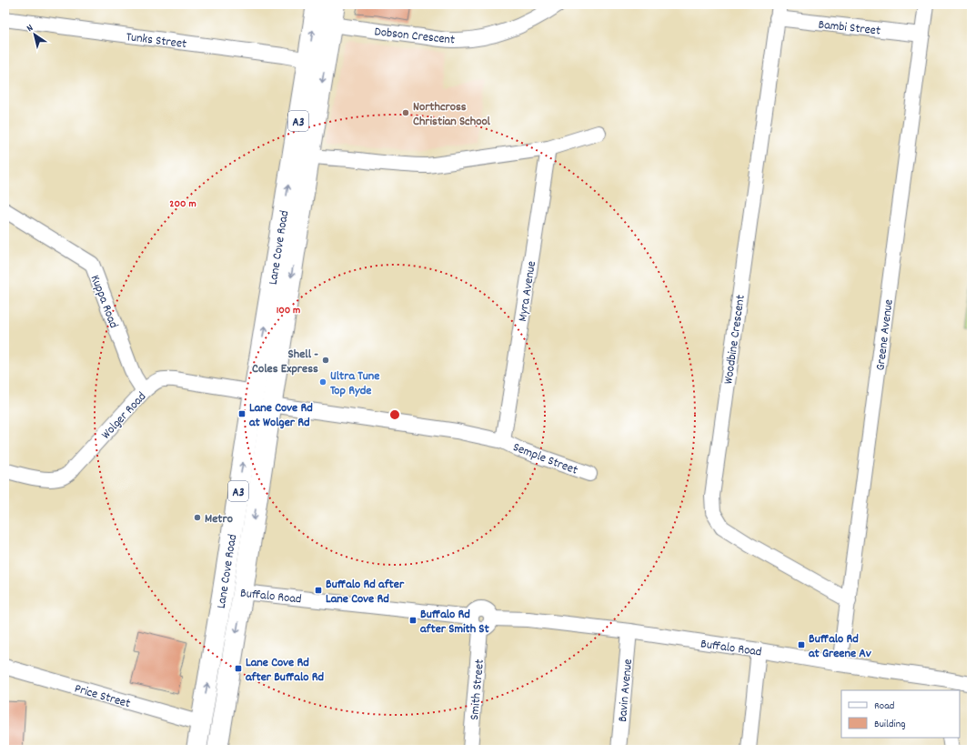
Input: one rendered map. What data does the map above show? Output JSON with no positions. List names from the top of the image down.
{
  "streets": {
    "highway": ["A3", "Lane Cove Road", "Buffalo Road"],
    "street": [
      "Bambi Street",
      "Dobson Crescent",
      "Tunks Street",
      "Myra Avenue",
      "Kuppa Road",
      "Greene Avenue",
      "Woodbine Crescent",
      "Wolger Road",
      "Semple Street",
      "Smith Street",
      "Bavin Avenue",
      "Price Street"
    ]
  },
  "crossings": [
    ["Bambi Street", "Greene Avenue"],
    ["Bambi Street", "Woodbine Crescent"],
    ["Dobson Crescent", "Lane Cove Road"],
    ["Tunks Street", "Lane Cove Road"],
    ["Lane Cove Road", "Wolger Road"],
    ["Lane Cove Road", "Buffalo Road"],
    ["Lane Cove Road", "Price Street"],
    ["Myra Avenue", "Semple Street"],
    ["Kuppa Road", "Wolger Road"],
    ["Greene Avenue", "Woodbine Crescent"],
    ["Greene Avenue", "Buffalo Road"],
    ["Buffalo Road", "Smith Street"],
    ["Buffalo Road", "Bavin Avenue"]
  ],
  "places": {
    "other": [
      "Northcross Christian School",
      "Shell - Coles Express",
      "Ultra Tune Top Ryde",
      "Metro"
    ],
    "transit": [
      "Lane Cove Rd at Wolger Rd",
      "Buffalo Rd after Lane Cove Rd",
      "Buffalo Rd after Smith St",
      "Buffalo Rd at Greene Av",
      "Lane Cove Rd after Buffalo Rd"
    ]
  },
  "legend": ["Road", "Building"],
  "north": "top left",
  "rings": ["200 m", "100 m"]
}
